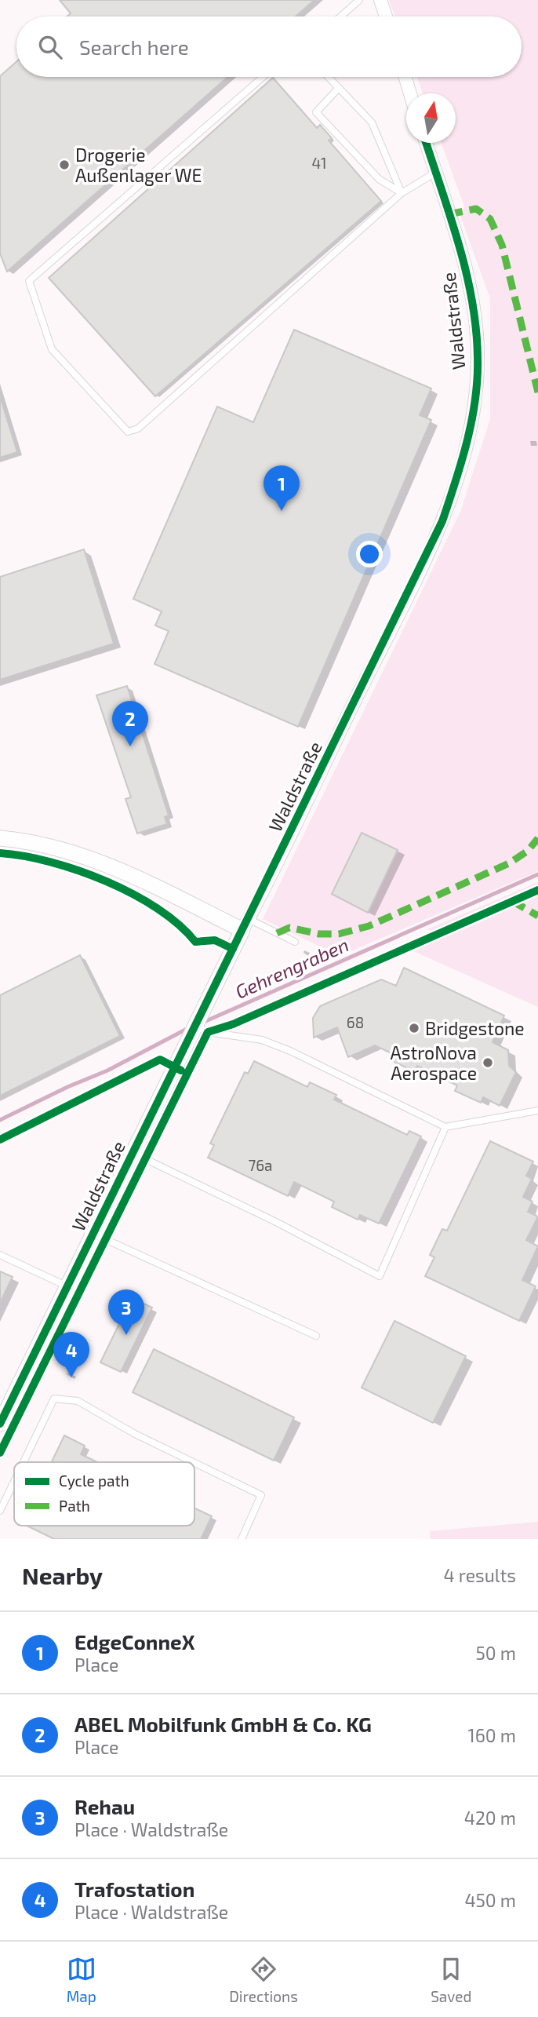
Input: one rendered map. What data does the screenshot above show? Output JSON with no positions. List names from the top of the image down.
{
  "streets": {
    "street": ["Waldstraße"]
  },
  "water": ["Gehrengraben"],
  "places": ["Drogerie Außenlager WE", "Bridgestone", "AstroNova Aerospace"],
  "house_numbers": ["41", "68", "76a"],
  "legend": ["Cycle path", "Path"],
  "north": "top",
  "page": {
    "search": "Search here",
    "pins": [
      "1",
      "2",
      "3",
      "4"
    ],
    "heading": ["Nearby", "4 results"],
    "list": [
      {
        "mark": "1",
        "name": "EdgeConneX",
        "note": "Place",
        "value": "50 m"
      },
      {
        "mark": "2",
        "name": "ABEL Mobilfunk GmbH & Co. KG",
        "note": "Place",
        "value": "160 m"
      },
      {
        "mark": "3",
        "name": "Rehau",
        "note": "Place · Waldstraße",
        "value": "420 m"
      },
      {
        "mark": "4",
        "name": "Trafostation",
        "note": "Place · Waldstraße",
        "value": "450 m"
      }
    ],
    "nav": ["Map", "Directions", "Saved"]
  }
}
